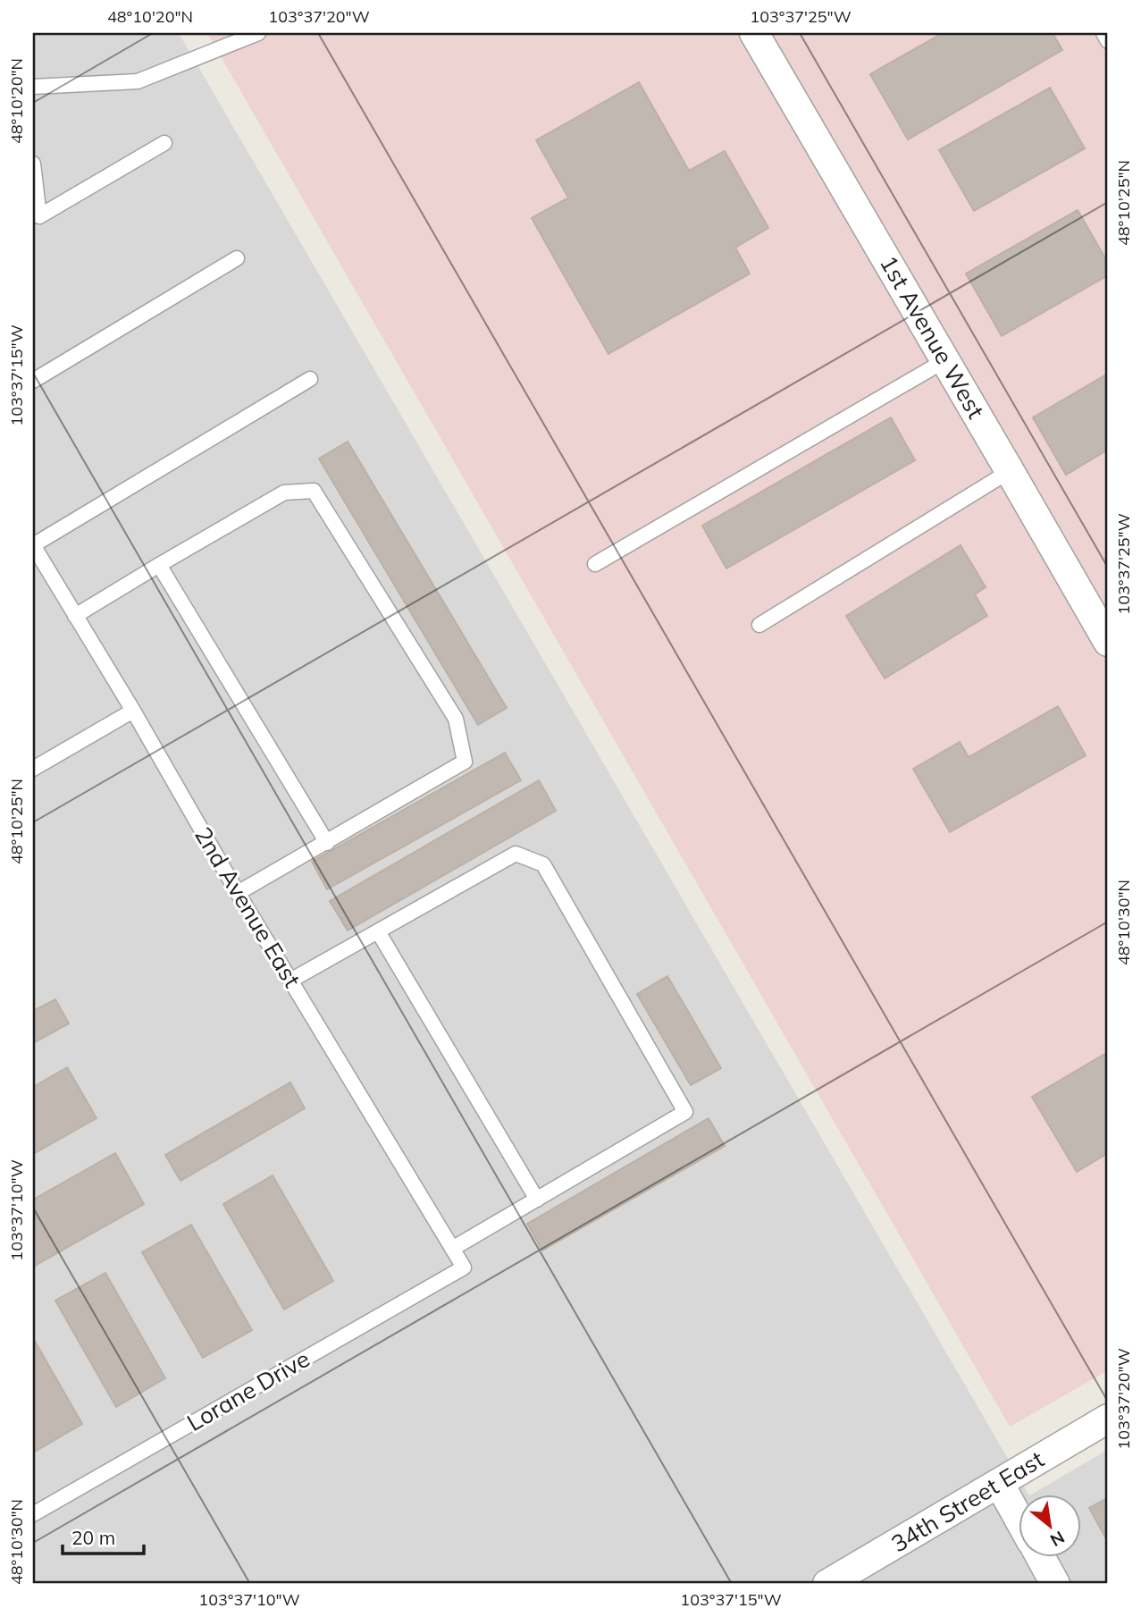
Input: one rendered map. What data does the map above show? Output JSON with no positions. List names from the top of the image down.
{
  "streets": {
    "street": ["1st Avenue West", "34th Street East"],
    "lane": ["2nd Avenue East", "Lorane Drive"]
  },
  "crossings": [
    ["2nd Avenue East", "Lorane Drive"]
  ],
  "scale_bar": "20 m",
  "north": "bottom right",
  "coordinates": [
    "48°10'20\"N",
    "103°37'20\"W",
    "103°37'25\"W",
    "48°10'25\"N",
    "103°37'15\"W",
    "48°10'30\"N",
    "103°37'10\"W"
  ]
}
